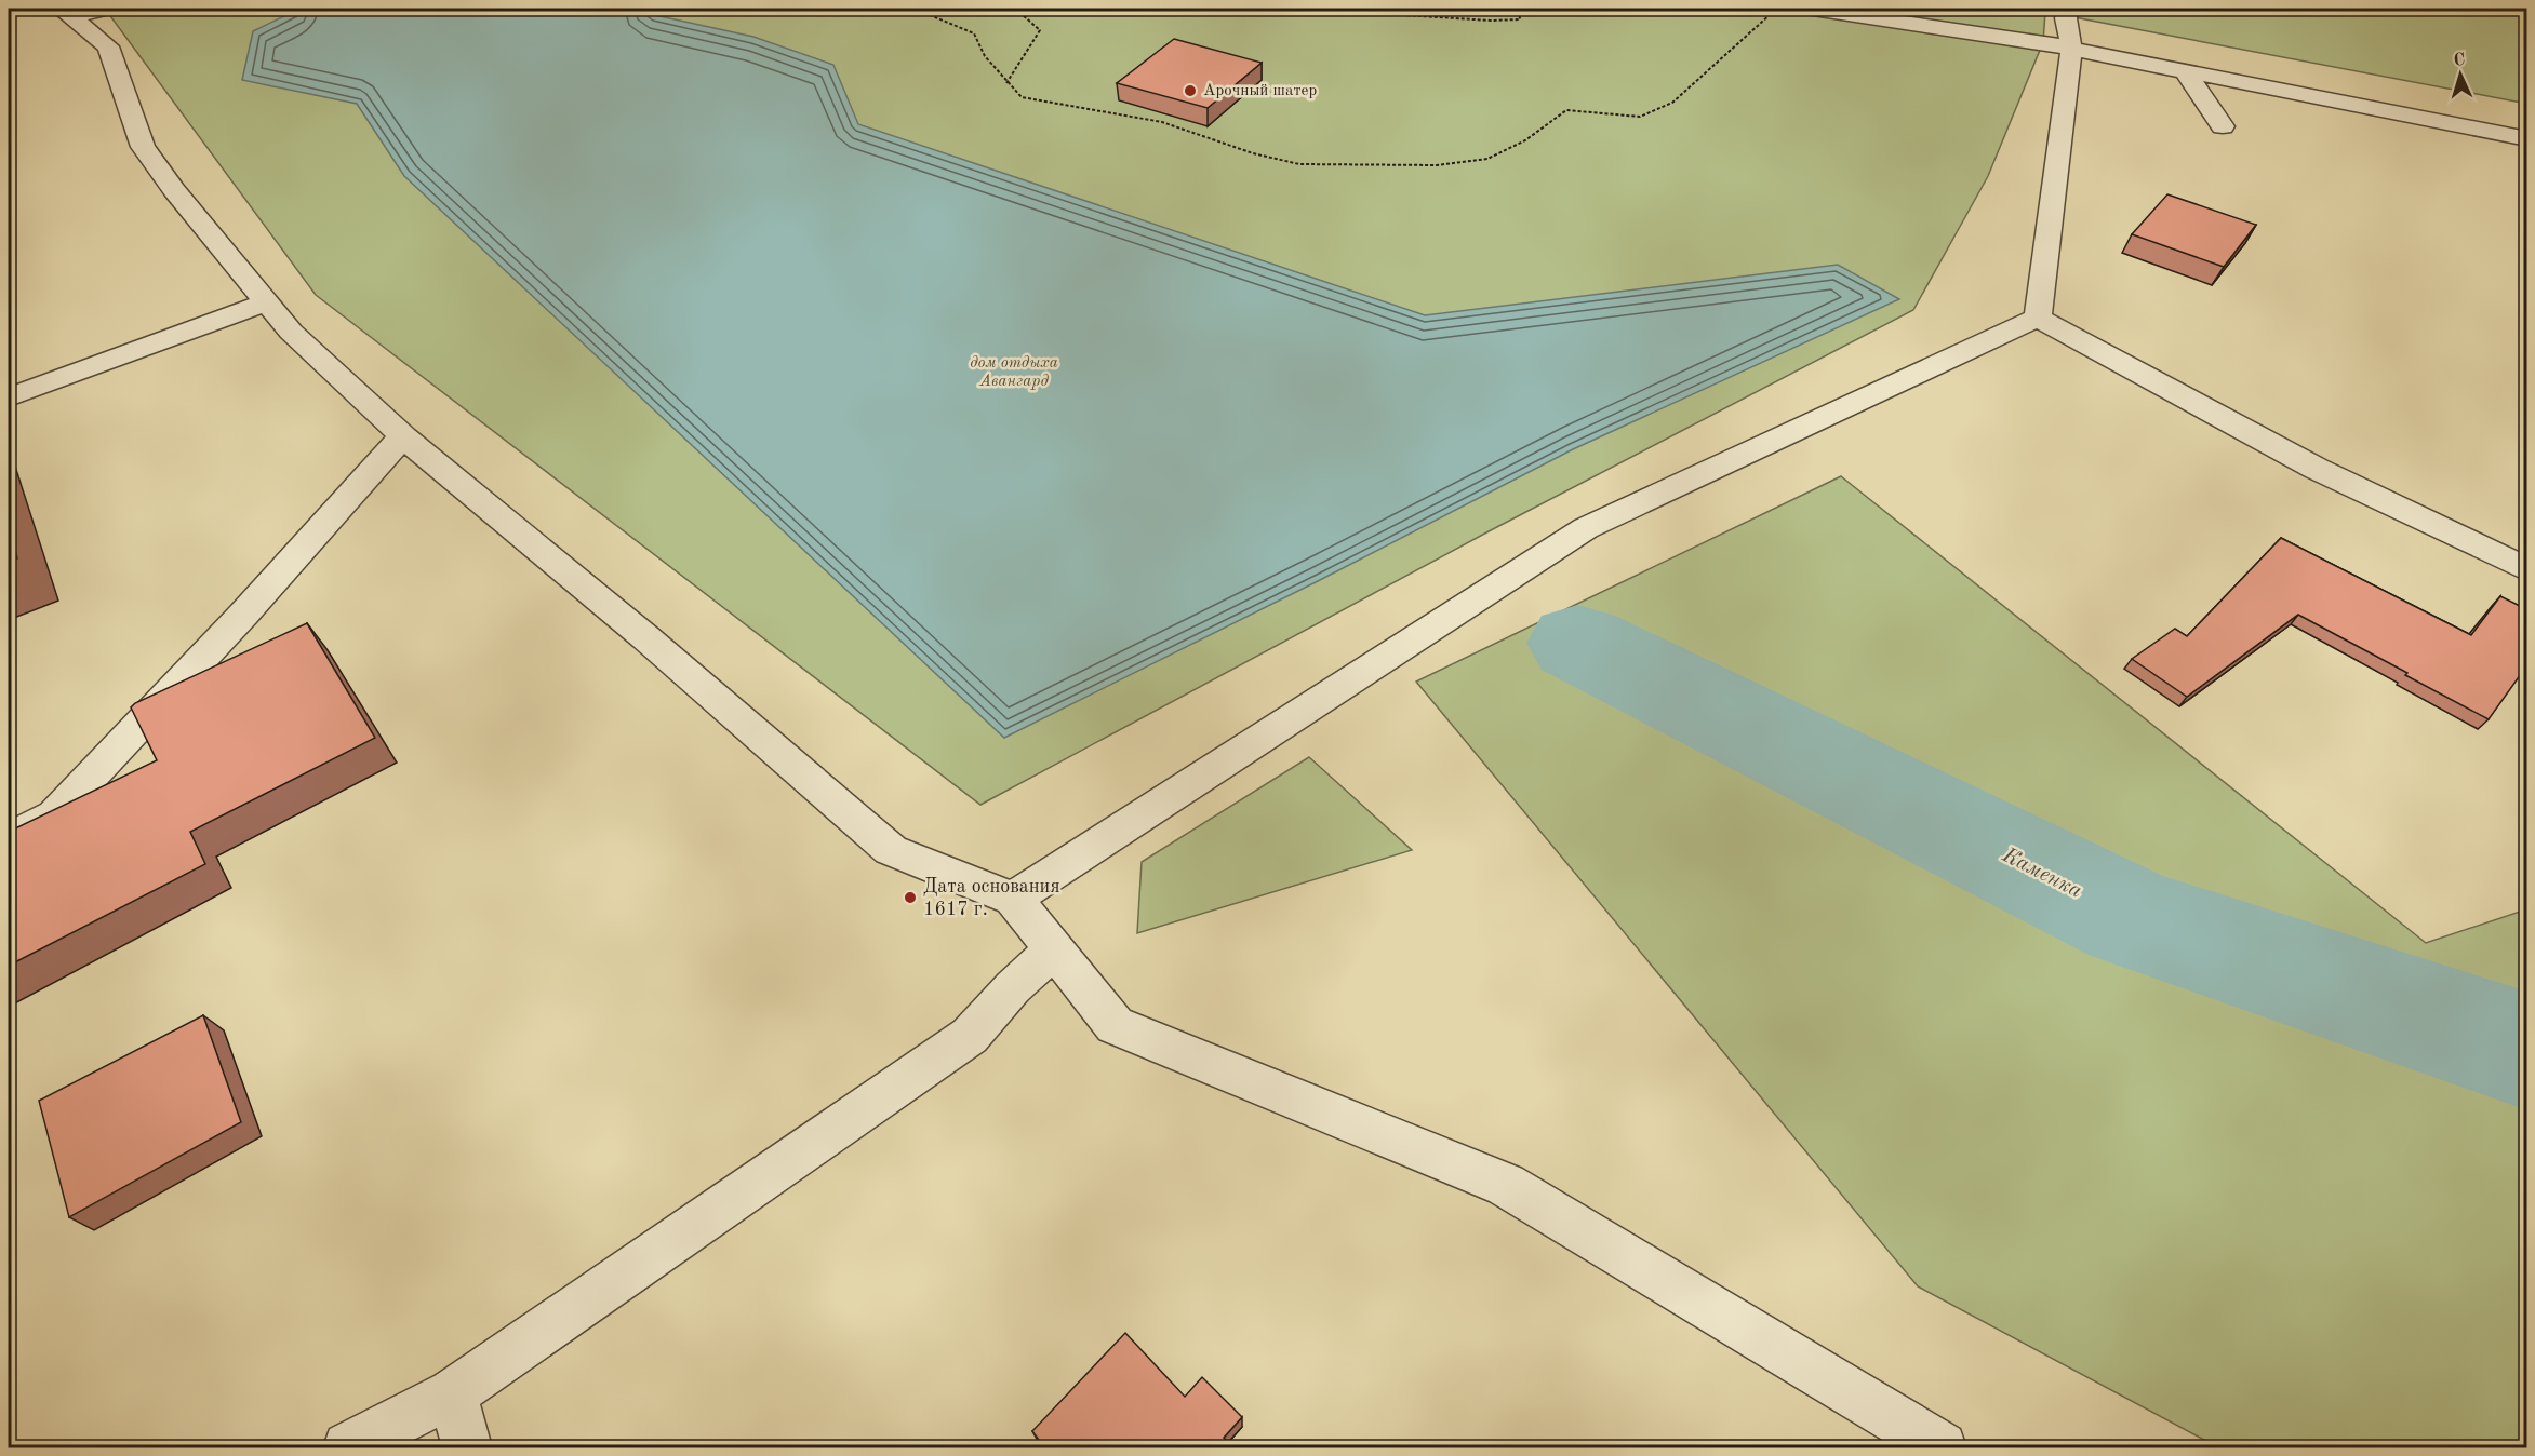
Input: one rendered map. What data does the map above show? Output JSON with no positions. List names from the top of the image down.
{
  "water": ["Каменка"],
  "parks": ["дом отдыха Авангард"],
  "places": ["Арочный шатер", "Дата основания 1617 г."],
  "north": "top"
}
